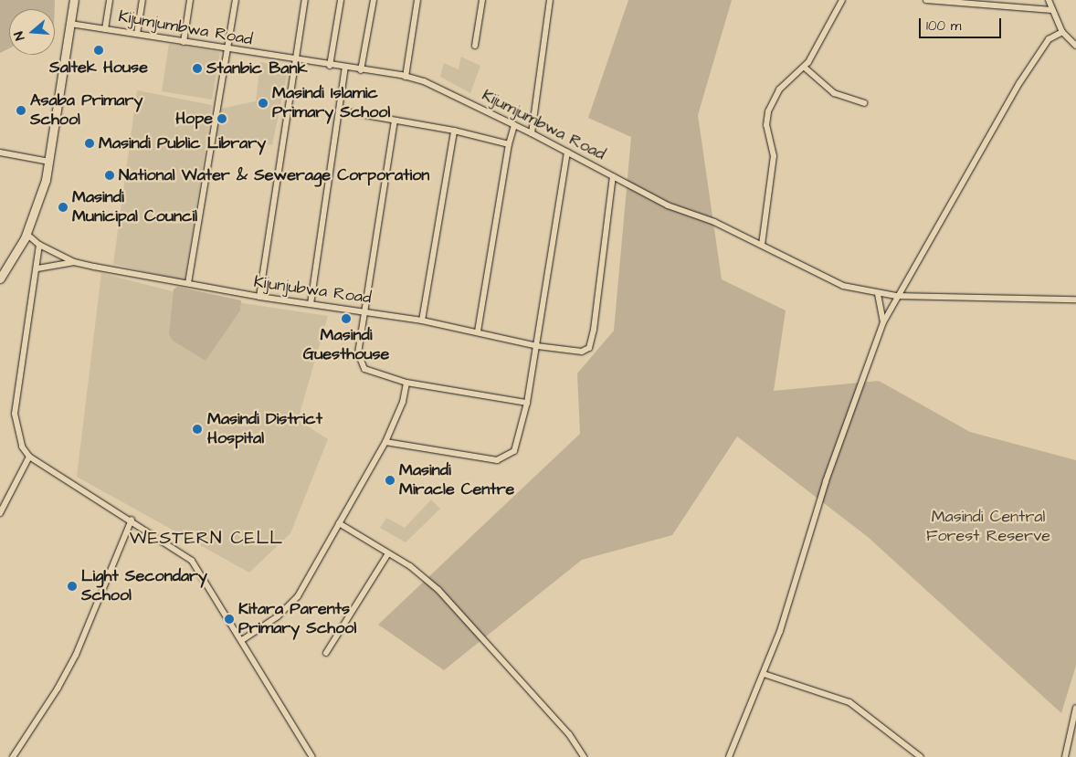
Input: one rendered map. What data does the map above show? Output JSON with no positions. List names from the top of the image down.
{
  "streets": {
    "street": ["Kijumjumbwa Road", "Kijunjubwa Road"]
  },
  "crossings": [
    ["Kijumjumbwa Road", "Kijunjubwa Road"]
  ],
  "districts": ["WESTERN CELL"],
  "parks": ["Masindi Central Forest Reserve"],
  "places": [
    "Saltek House",
    "Stanbic Bank",
    "Masindi Islamic Primary School",
    "Asaba Primary School",
    "Hope",
    "Masindi Public Library",
    "National Water & Sewerage Corporation",
    "Masindi Municipal Council",
    "Masindi Guesthouse",
    "Masindi District Hospital",
    "Masindi Miracle Centre",
    "Light Secondary School",
    "Kitara Parents Primary School"
  ],
  "scale_bar": "100 m",
  "north": "left"
}
